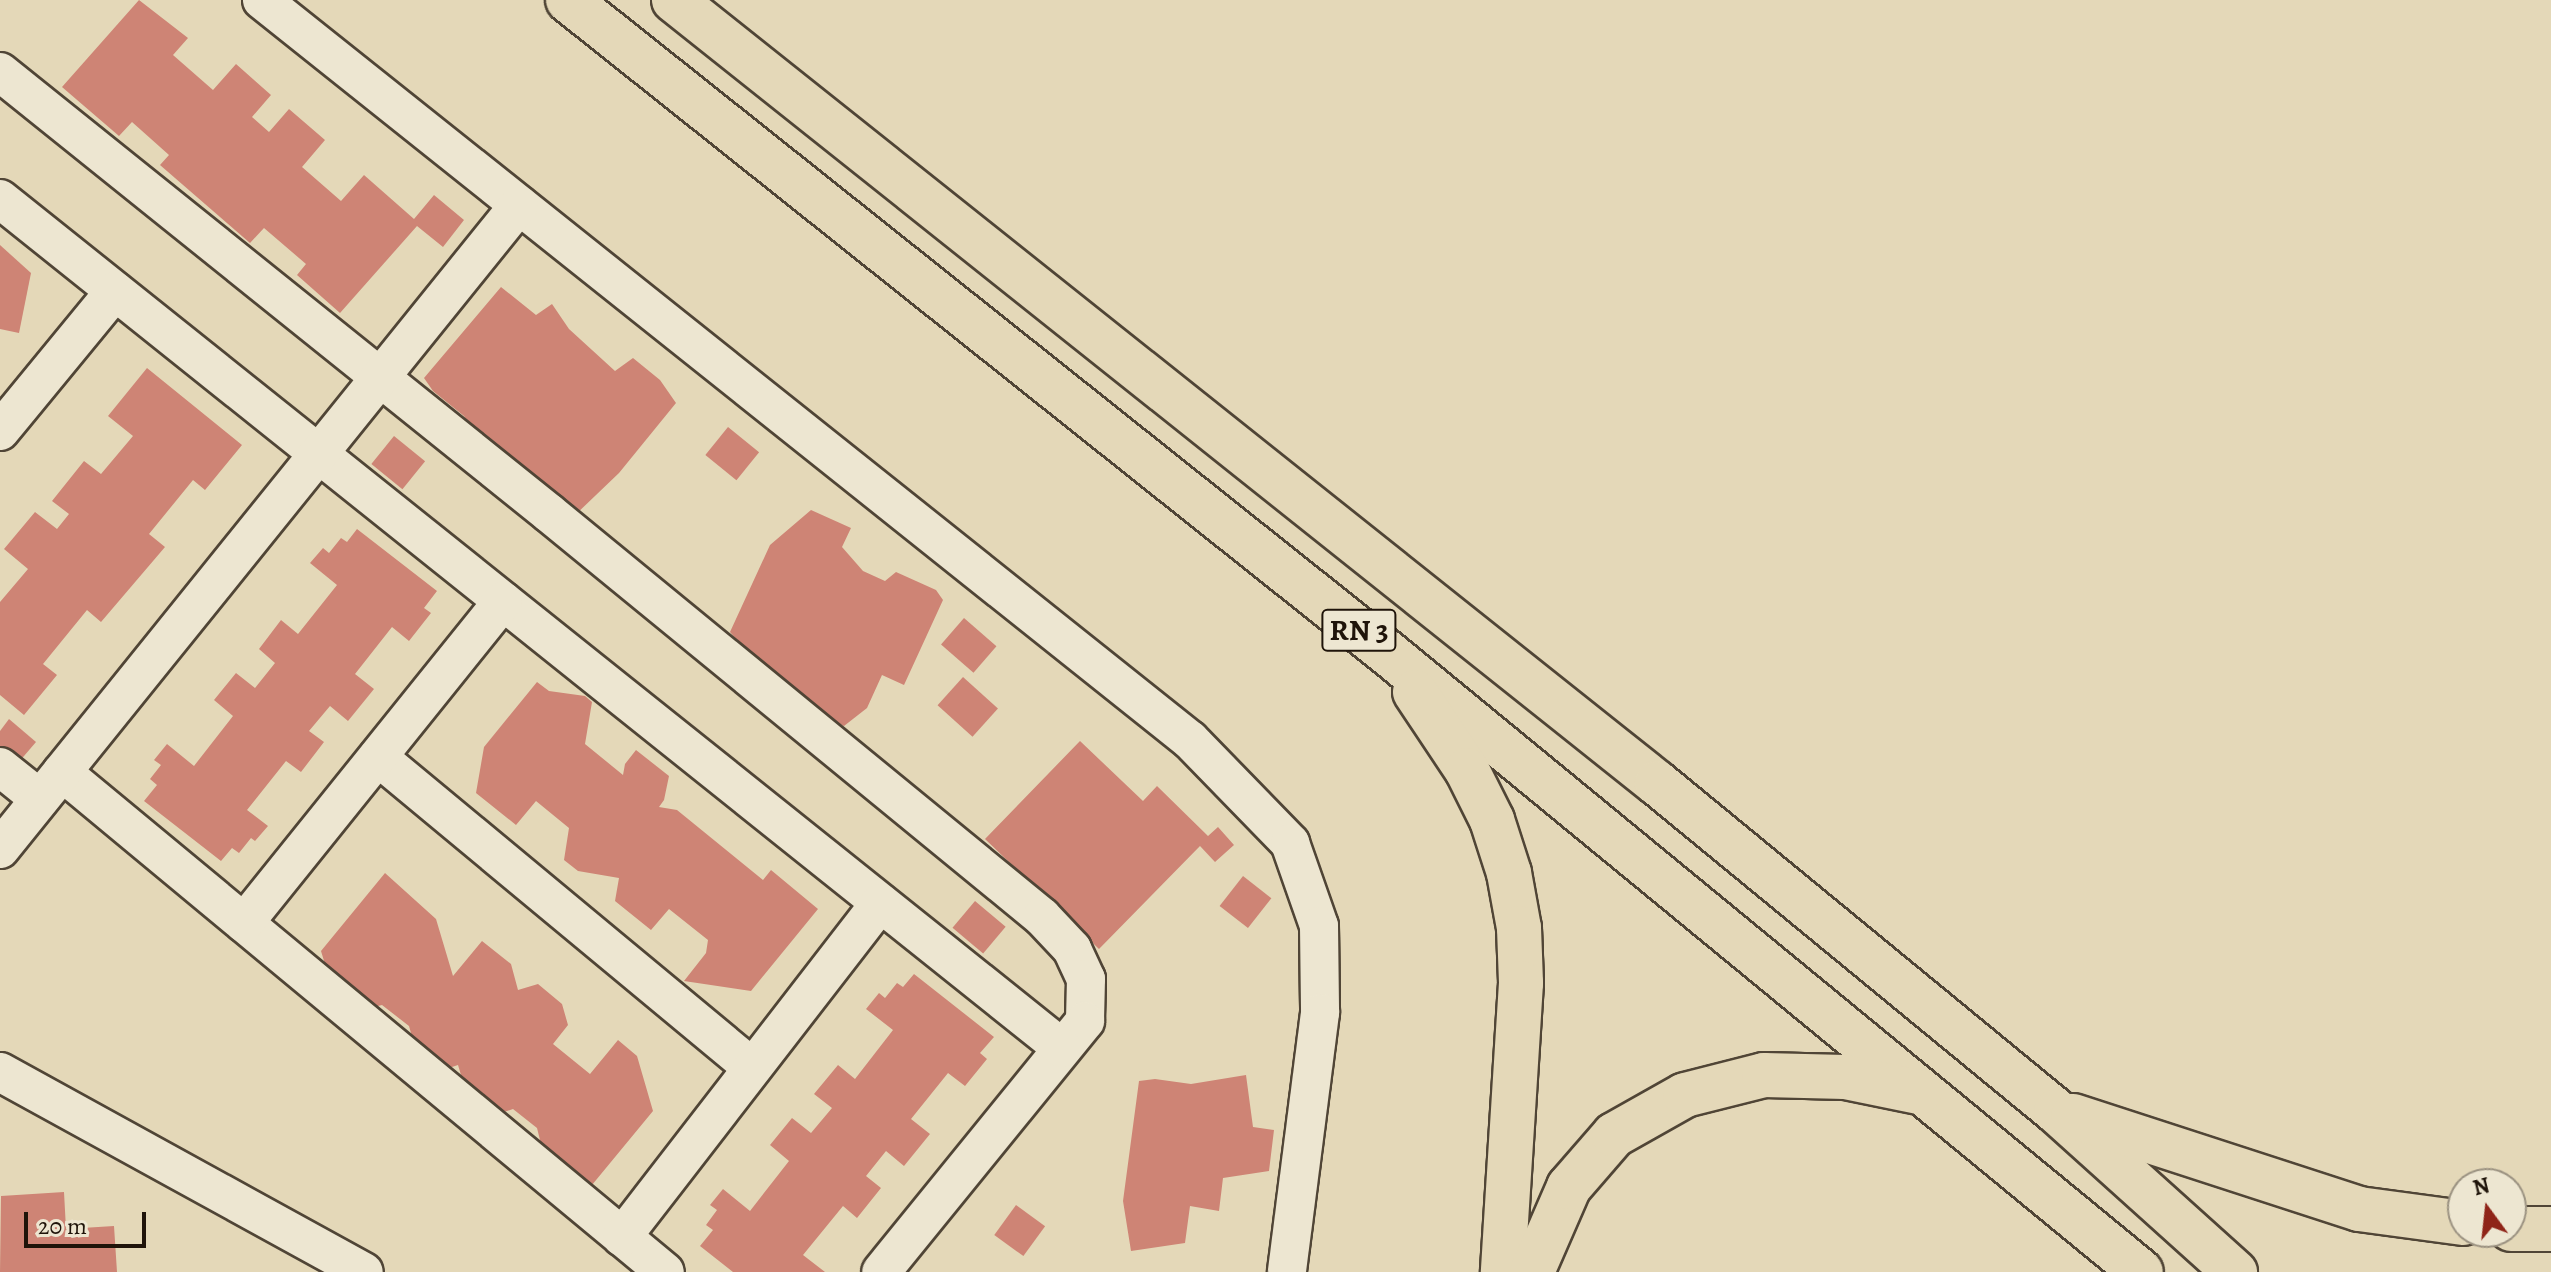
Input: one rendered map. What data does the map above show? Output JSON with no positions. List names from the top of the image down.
{
  "streets": {
    "highway": ["RN 3"]
  },
  "scale_bar": "20 m",
  "north": "top"
}
